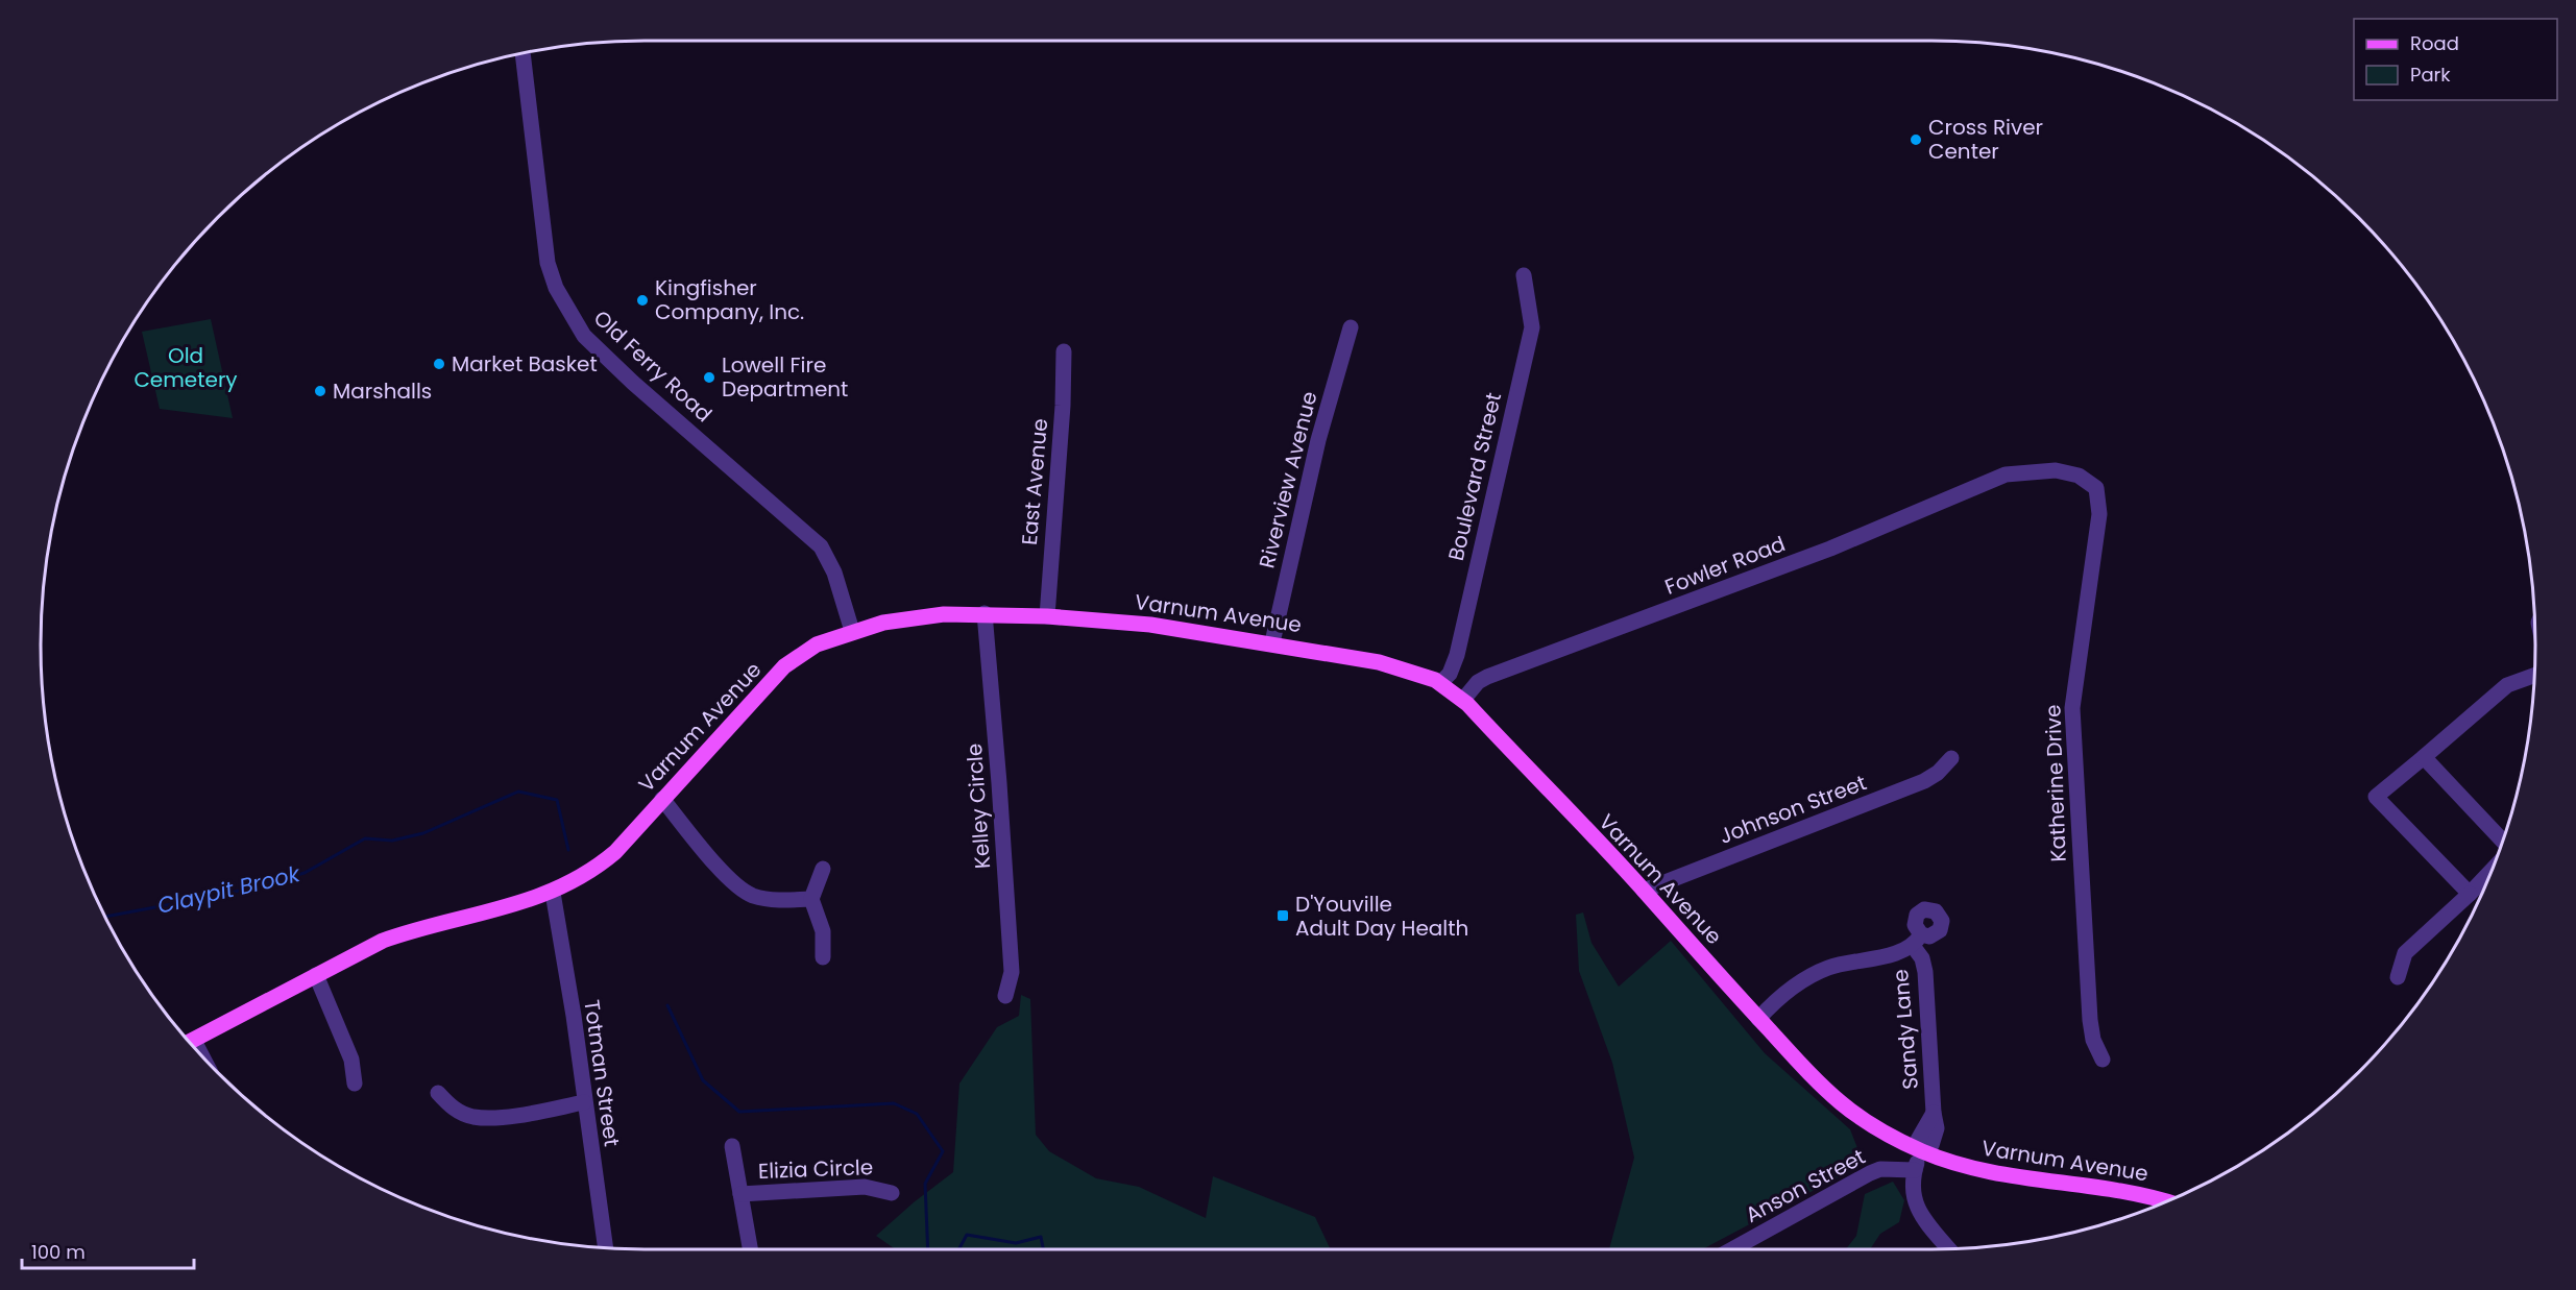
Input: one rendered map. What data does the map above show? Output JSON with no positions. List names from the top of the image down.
{
  "streets": {
    "main road": ["Varnum Avenue"],
    "street": [
      "Old Ferry Road",
      "Boulevard Street",
      "Riverview Avenue",
      "East Avenue",
      "Fowler Road",
      "Katherine Drive",
      "Kelley Circle",
      "Johnson Street",
      "Sandy Lane",
      "Totman Street",
      "Elizia Circle",
      "Anson Street"
    ]
  },
  "crossings": [
    ["Old Ferry Road", "Varnum Avenue"],
    ["Boulevard Street", "Varnum Avenue"],
    ["Riverview Avenue", "Varnum Avenue"],
    ["East Avenue", "Varnum Avenue"],
    ["Fowler Road", "Varnum Avenue"],
    ["Fowler Road", "Katherine Drive"],
    ["Varnum Avenue", "Kelley Circle"],
    ["Varnum Avenue", "Johnson Street"],
    ["Varnum Avenue", "Sandy Lane"],
    ["Varnum Avenue", "Totman Street"],
    ["Sandy Lane", "Anson Street"]
  ],
  "water": ["Claypit Brook"],
  "parks": ["Old Cemetery"],
  "places": {
    "other": [
      "Cross River Center",
      "Kingfisher Company, Inc.",
      "Market Basket",
      "Lowell Fire Department",
      "Marshalls"
    ],
    "transit": ["D'Youville Adult Day Health"]
  },
  "legend": ["Road", "Park"],
  "scale_bar": "100 m"
}
